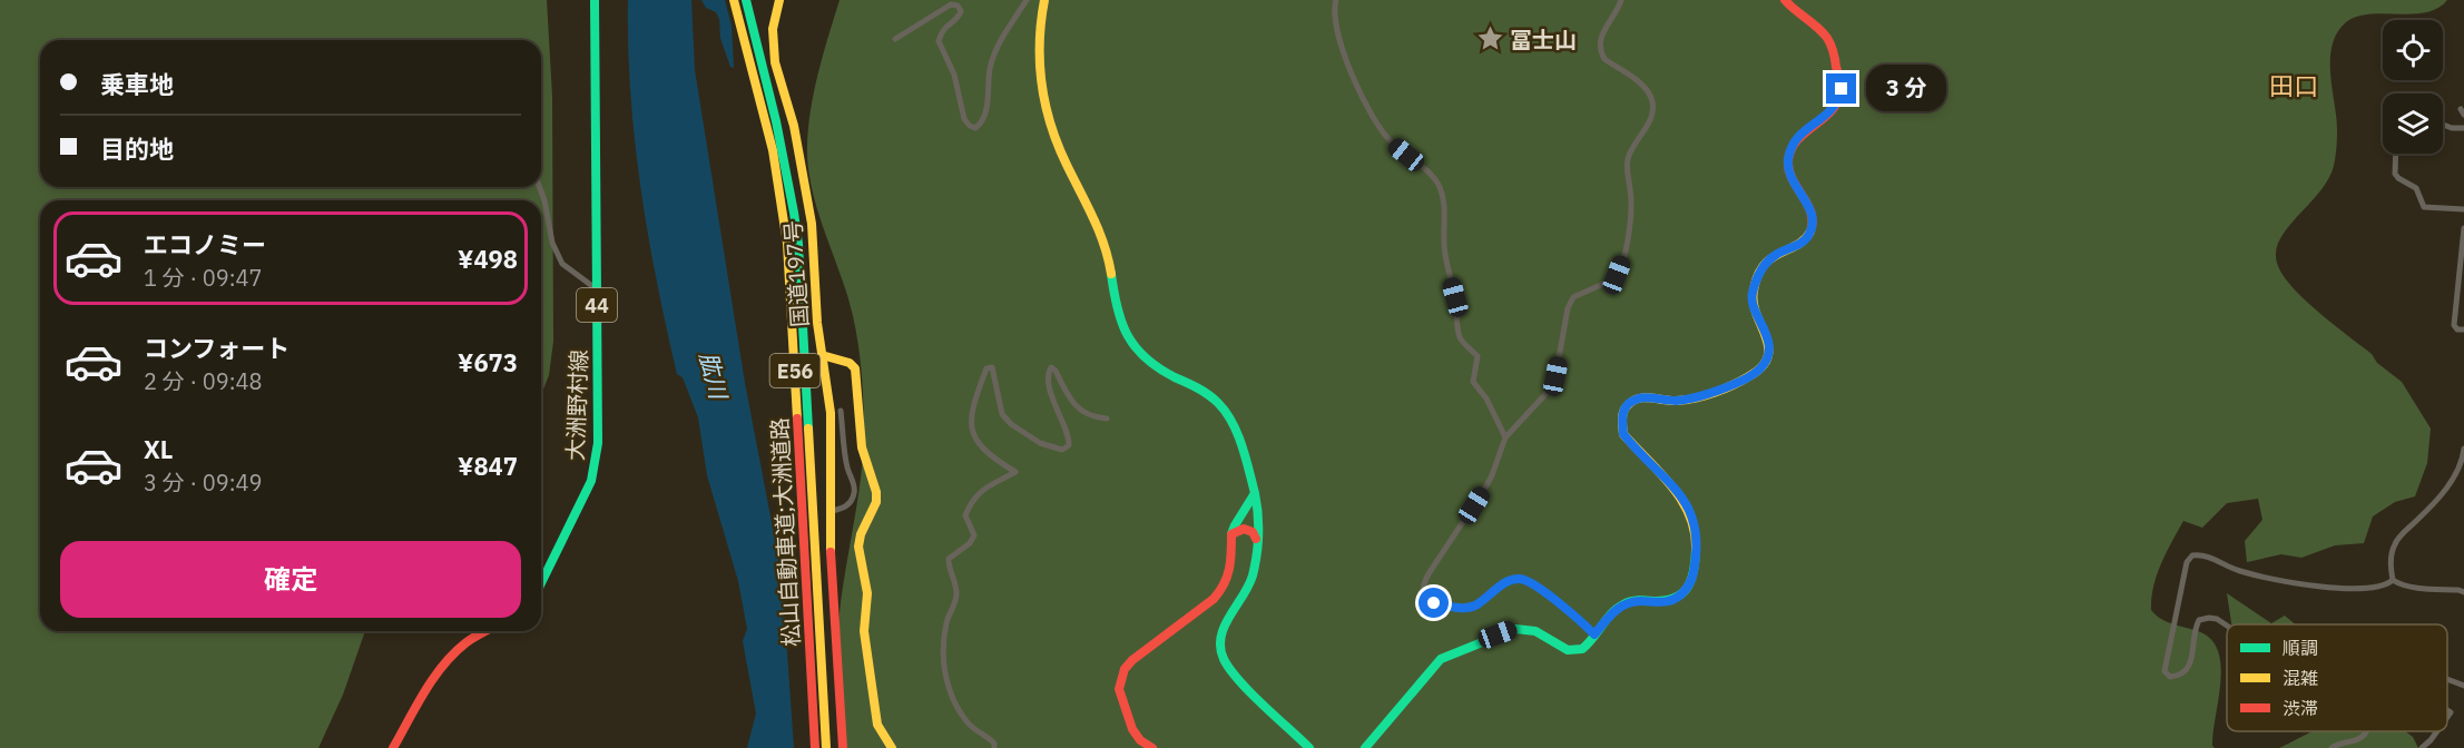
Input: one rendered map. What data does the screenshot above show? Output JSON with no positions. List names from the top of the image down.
{
  "streets": {
    "main road": [
      "国道197号",
      "44",
      "E56",
      "大洲野村線",
      "松山自動車道;大洲道路"
    ]
  },
  "districts": ["田口"],
  "water": ["肱川"],
  "places": {
    "place": ["冨士山"]
  },
  "legend": ["順調", "混雑", "渋滞"],
  "page": {
    "banner": ["乗車地", "目的地"],
    "bubble": "3 分",
    "list": [
      {
        "name": "エコノミー",
        "note": "1 分 · 09:47",
        "value": "¥498"
      },
      {
        "name": "コンフォート",
        "note": "2 分 · 09:48",
        "value": "¥673"
      },
      {
        "name": "XL",
        "note": "3 分 · 09:49",
        "value": "¥847"
      }
    ],
    "buttons": "確定"
  }
}
